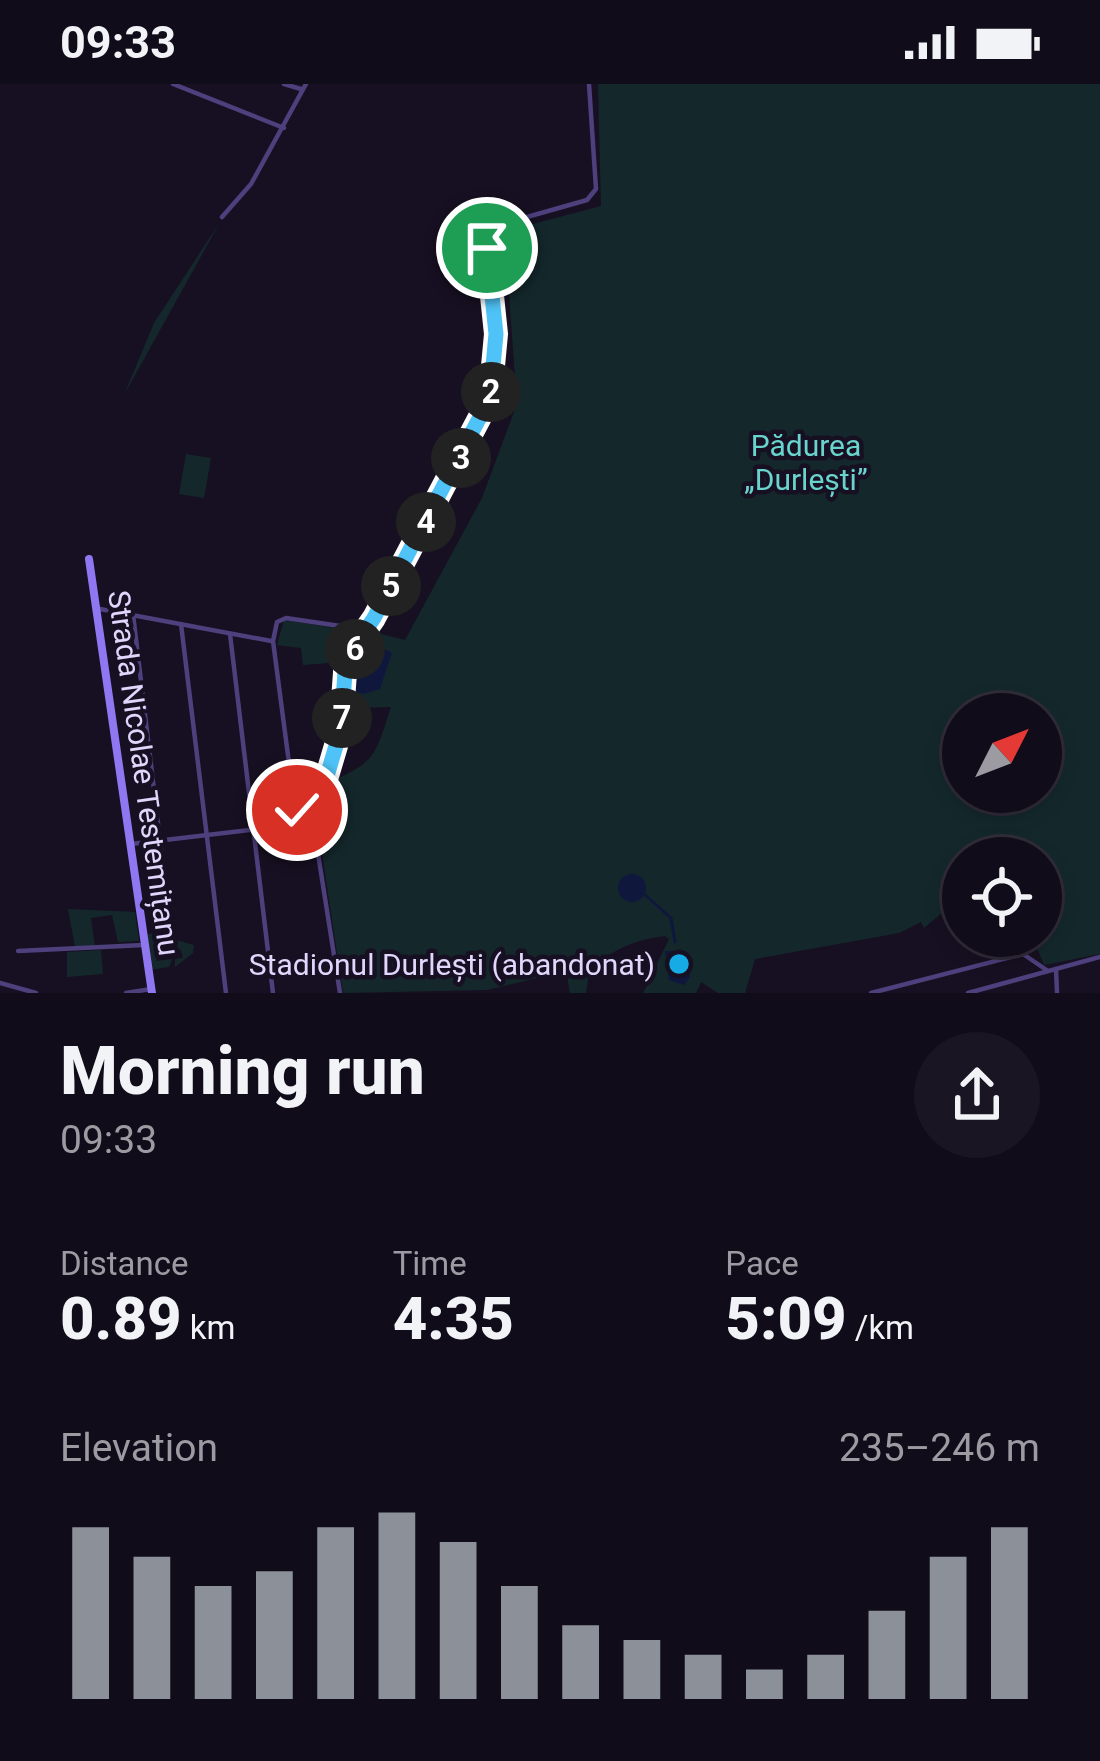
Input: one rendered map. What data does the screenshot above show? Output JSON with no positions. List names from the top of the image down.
{
  "streets": {
    "street": ["Strada Nicolae Testemițanu"]
  },
  "parks": ["Pădurea „Durlești”"],
  "places": ["Stadionul Durlești (abandonat)"],
  "north": "top right",
  "page": {
    "status": "09:33",
    "pins": [
      "2",
      "3",
      "4",
      "5",
      "6",
      "7"
    ],
    "heading": ["Morning run", "09:33"],
    "stats": [
      ["Distance", "0.89 km"],
      ["Time", "4:35"],
      ["Pace", "5:09 /km"]
    ],
    "chart": ["Elevation", "235–246 m"]
  }
}
